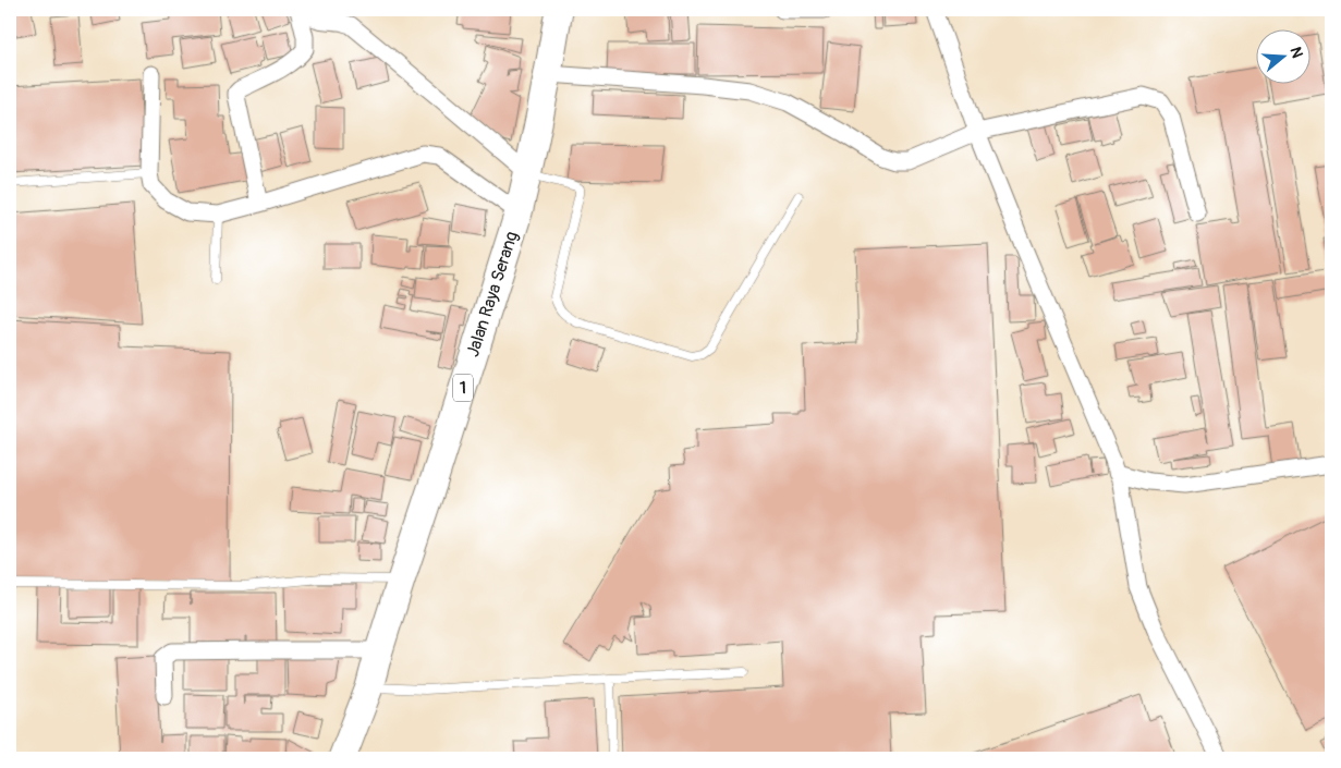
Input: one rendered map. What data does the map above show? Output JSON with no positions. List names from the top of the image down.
{
  "streets": {
    "highway": ["Jalan Raya Serang", "1"]
  },
  "north": "right"
}
